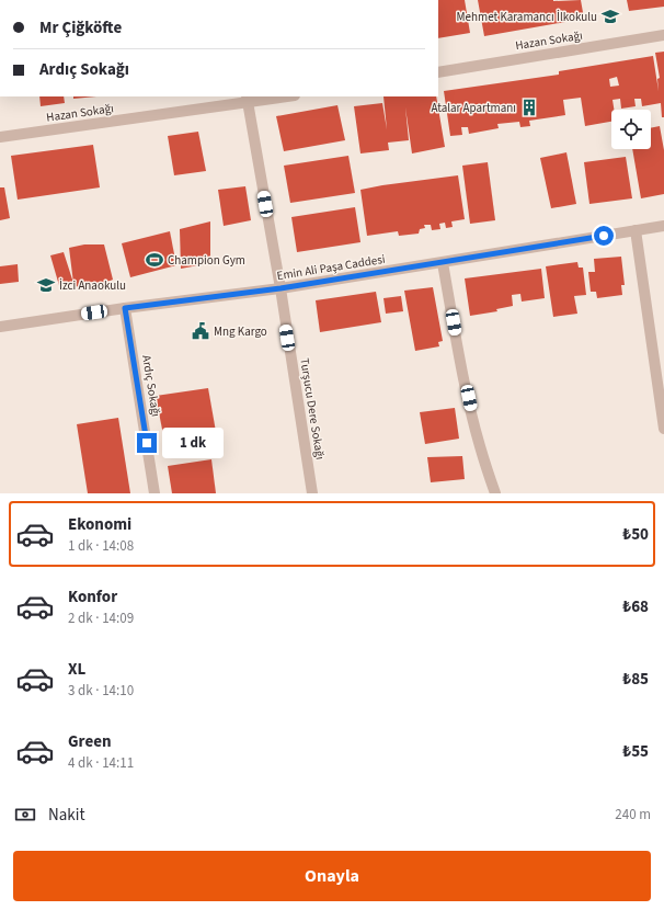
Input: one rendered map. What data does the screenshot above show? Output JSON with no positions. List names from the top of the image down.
{
  "streets": {
    "street": [
      "Hazan Sokağı",
      "Emin Ali Paşa Caddesi",
      "Ardıç Sokağı",
      "Turşucu Dere Sokağı"
    ]
  },
  "crossings": [
    ["Hazan Sokağı", "Turşucu Dere Sokağı"],
    ["Emin Ali Paşa Caddesi", "Ardıç Sokağı"],
    ["Emin Ali Paşa Caddesi", "Turşucu Dere Sokağı"]
  ],
  "places": {
    "school or university": ["Mehmet Karamancı İlkokulu", "İzci Anaokulu"],
    "building": ["Atalar Apartmanı"],
    "sports": ["Champion Gym"],
    "public building": ["Mng Kargo"]
  },
  "page": {
    "banner": ["Mr Çiğköfte", "Ardıç Sokağı"],
    "bubble": "1 dk",
    "list": [
      {
        "name": "Ekonomi",
        "note": "1 dk · 14:08",
        "value": "₺50"
      },
      {
        "name": "Konfor",
        "note": "2 dk · 14:09",
        "value": "₺68"
      },
      {
        "name": "XL",
        "note": "3 dk · 14:10",
        "value": "₺85"
      },
      {
        "name": "Green",
        "note": "4 dk · 14:11",
        "value": "₺55"
      }
    ],
    "pay": ["Nakit", "240 m"],
    "buttons": "Onayla"
  }
}
